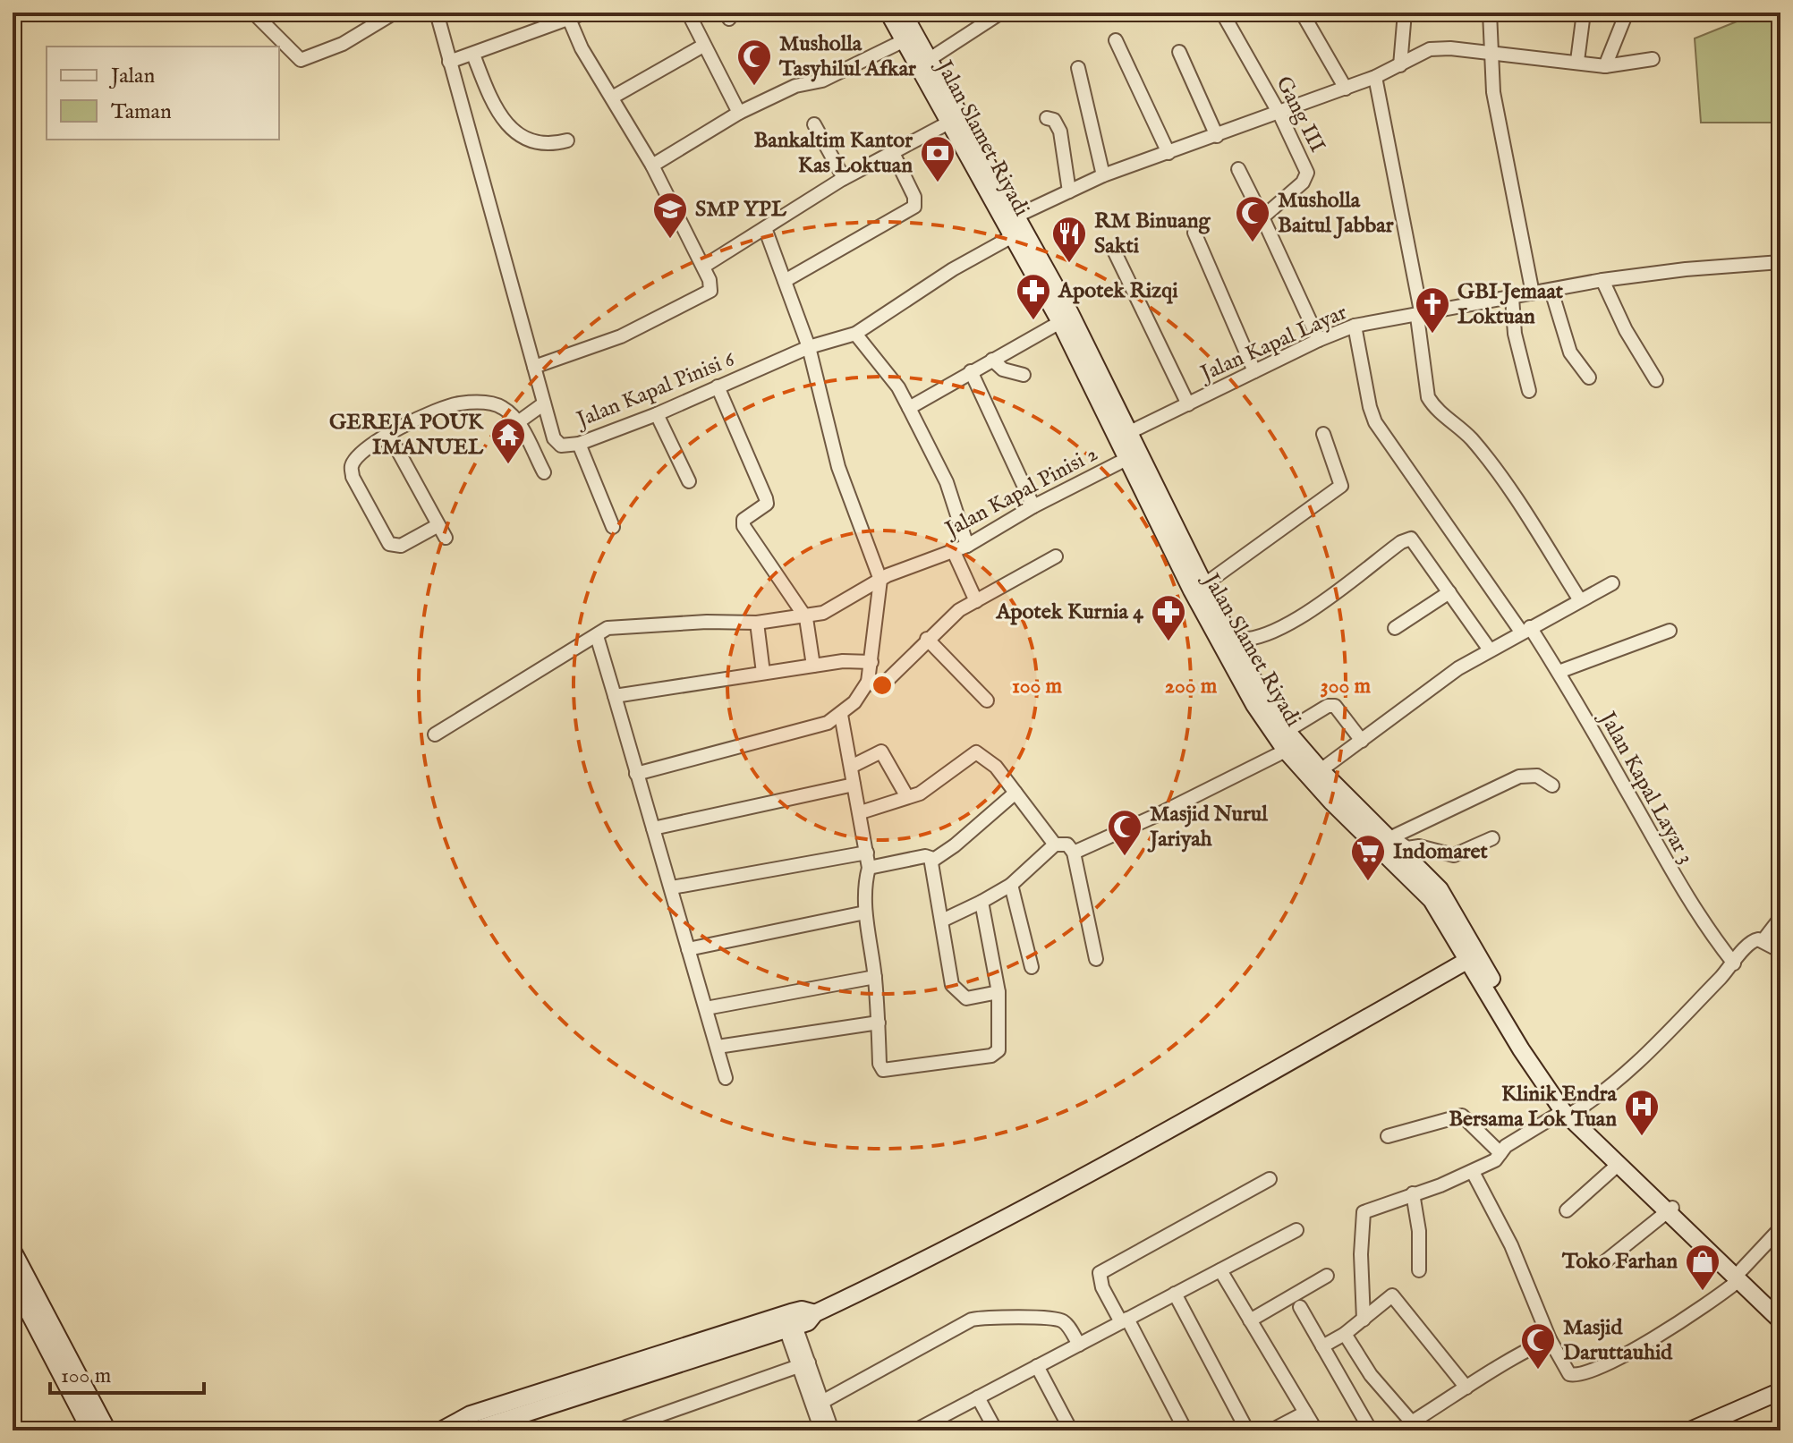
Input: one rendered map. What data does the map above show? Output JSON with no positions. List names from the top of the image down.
{
  "streets": {
    "street": [
      "Gang III",
      "Jalan Slamet Riyadi",
      "Jalan Kapal Layar",
      "Jalan Kapal Pinisi 6",
      "Jalan Kapal Pinisi 2",
      "Jalan Kapal Layar 3"
    ]
  },
  "crossings": [
    ["Jalan Slamet Riyadi", "Jalan Kapal Layar"],
    ["Jalan Slamet Riyadi", "Jalan Kapal Pinisi 6"],
    ["Jalan Slamet Riyadi", "Jalan Kapal Pinisi 2"],
    ["Jalan Kapal Layar", "Jalan Kapal Layar 3"]
  ],
  "places": {
    "mosque": [
      "Musholla Tasyhilul Afkar",
      "Musholla Baitul Jabbar",
      "Masjid Nurul Jariyah",
      "Masjid Daruttauhid"
    ],
    "bank": ["Bankaltim Kantor Kas Loktuan"],
    "school or university": ["SMP YPL"],
    "restaurant": ["RM Binuang Sakti"],
    "pharmacy": ["Apotek Rizqi", "Apotek Kurnia 4"],
    "church": ["GBI Jemaat Loktuan"],
    "temple": ["GEREJA POUK IMANUEL"],
    "supermarket": ["Indomaret"],
    "hospital": ["Klinik Endra Bersama Lok Tuan"],
    "shop": ["Toko Farhan"]
  },
  "legend": ["Jalan", "Taman"],
  "scale_bar": "100 m",
  "rings": ["100 m", "200 m", "300 m"]
}
